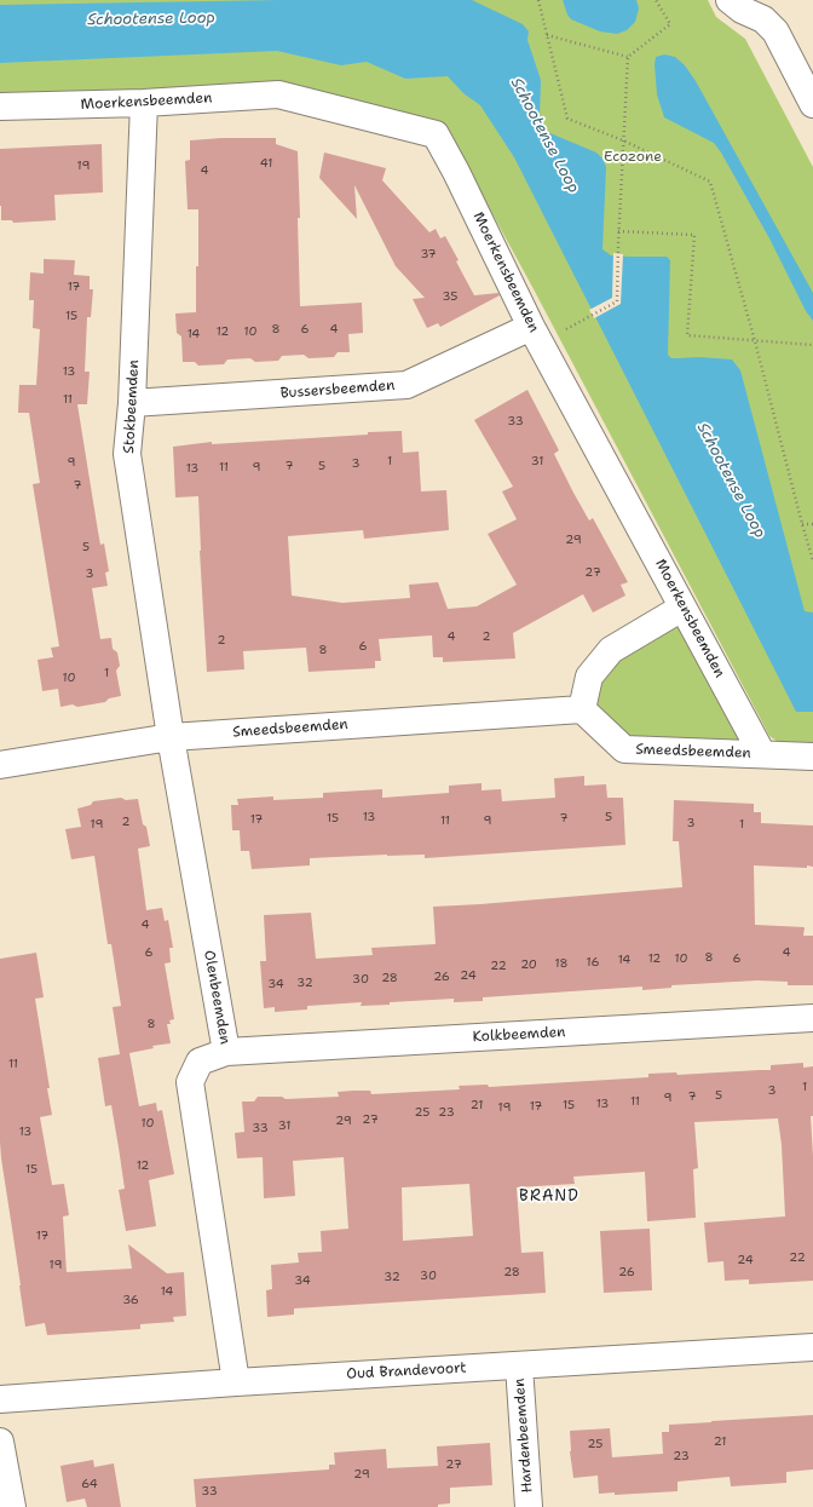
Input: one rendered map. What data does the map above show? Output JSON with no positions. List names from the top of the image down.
{
  "streets": {
    "street": [
      "Moerkensbeemden",
      "Bussersbeemden",
      "Stokbeemden",
      "Smeedsbeemden",
      "Olenbeemden",
      "Kolkbeemden",
      "Oud Brandevoort",
      "Hardenbeemden"
    ]
  },
  "crossings": [
    ["Moerkensbeemden", "Bussersbeemden"],
    ["Moerkensbeemden", "Stokbeemden"],
    ["Moerkensbeemden", "Smeedsbeemden"],
    ["Bussersbeemden", "Stokbeemden"],
    ["Stokbeemden", "Smeedsbeemden"],
    ["Stokbeemden", "Olenbeemden"],
    ["Smeedsbeemden", "Olenbeemden"],
    ["Olenbeemden", "Kolkbeemden"],
    ["Olenbeemden", "Oud Brandevoort"],
    ["Oud Brandevoort", "Hardenbeemden"]
  ],
  "districts": ["BRAND"],
  "water": ["Schootense Loop"],
  "parks": ["Ecozone"],
  "house_numbers": [
    "41",
    "19",
    "4",
    "37",
    "17",
    "35",
    "15",
    "8",
    "6",
    "4",
    "12",
    "10",
    "14",
    "13",
    "11",
    "33",
    "1",
    "31",
    "9",
    "3",
    "7",
    "5",
    "11",
    "9",
    "13",
    "7",
    "29",
    "5",
    "27",
    "3",
    "4",
    "2",
    "2",
    "6",
    "8",
    "1",
    "10",
    "13",
    "5",
    "15",
    "7",
    "17",
    "11",
    "9",
    "2",
    "3",
    "19",
    "1",
    "4",
    "6",
    "4",
    "8",
    "12",
    "10",
    "6",
    "14",
    "16",
    "18",
    "20",
    "22",
    "24",
    "26",
    "28",
    "30",
    "32",
    "34",
    "8",
    "11",
    "1",
    "3",
    "5",
    "7",
    "9",
    "11",
    "13",
    "21",
    "15",
    "17",
    "19",
    "25",
    "23",
    "27",
    "29",
    "10",
    "31",
    "33",
    "13",
    "12",
    "15",
    "17",
    "22",
    "24",
    "19",
    "28",
    "26",
    "30",
    "32",
    "34",
    "14",
    "36",
    "21",
    "25",
    "23",
    "27",
    "29",
    "64",
    "33"
  ]
}
